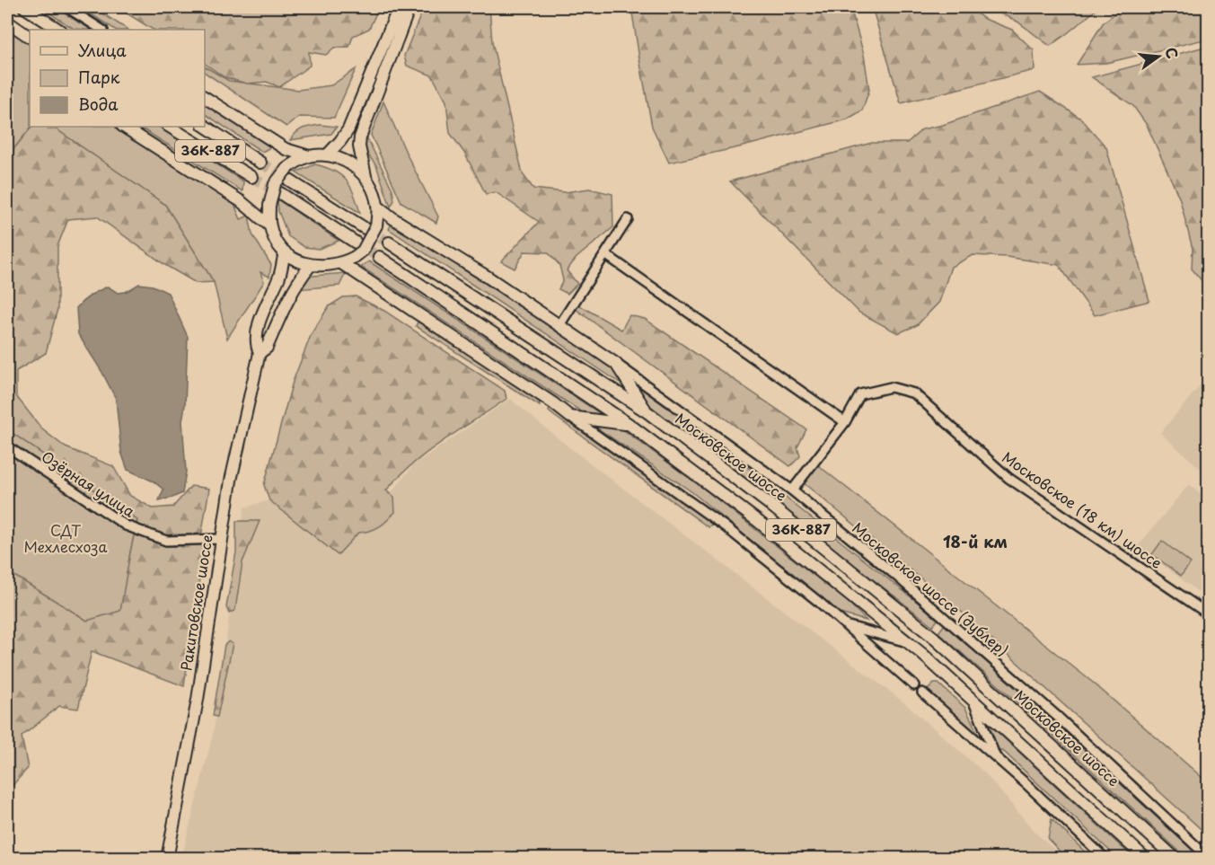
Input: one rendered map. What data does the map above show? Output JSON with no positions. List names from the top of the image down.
{
  "streets": {
    "main road": ["36К-887", "Московское шоссе", "Ракитовское шоссе"],
    "street": ["Озёрная улица", "Московское (18 км) шоссе", "Московское шоссе (дублер)"]
  },
  "crossings": [
    ["Озёрная улица", "Ракитовское шоссе"],
    ["Московское (18 км) шоссе", "Московское шоссе (дублер)"]
  ],
  "districts": ["18-й км"],
  "parks": ["СДТ Мехлесхоза"],
  "legend": ["Улица", "Парк", "Вода"],
  "north": "right"
}
